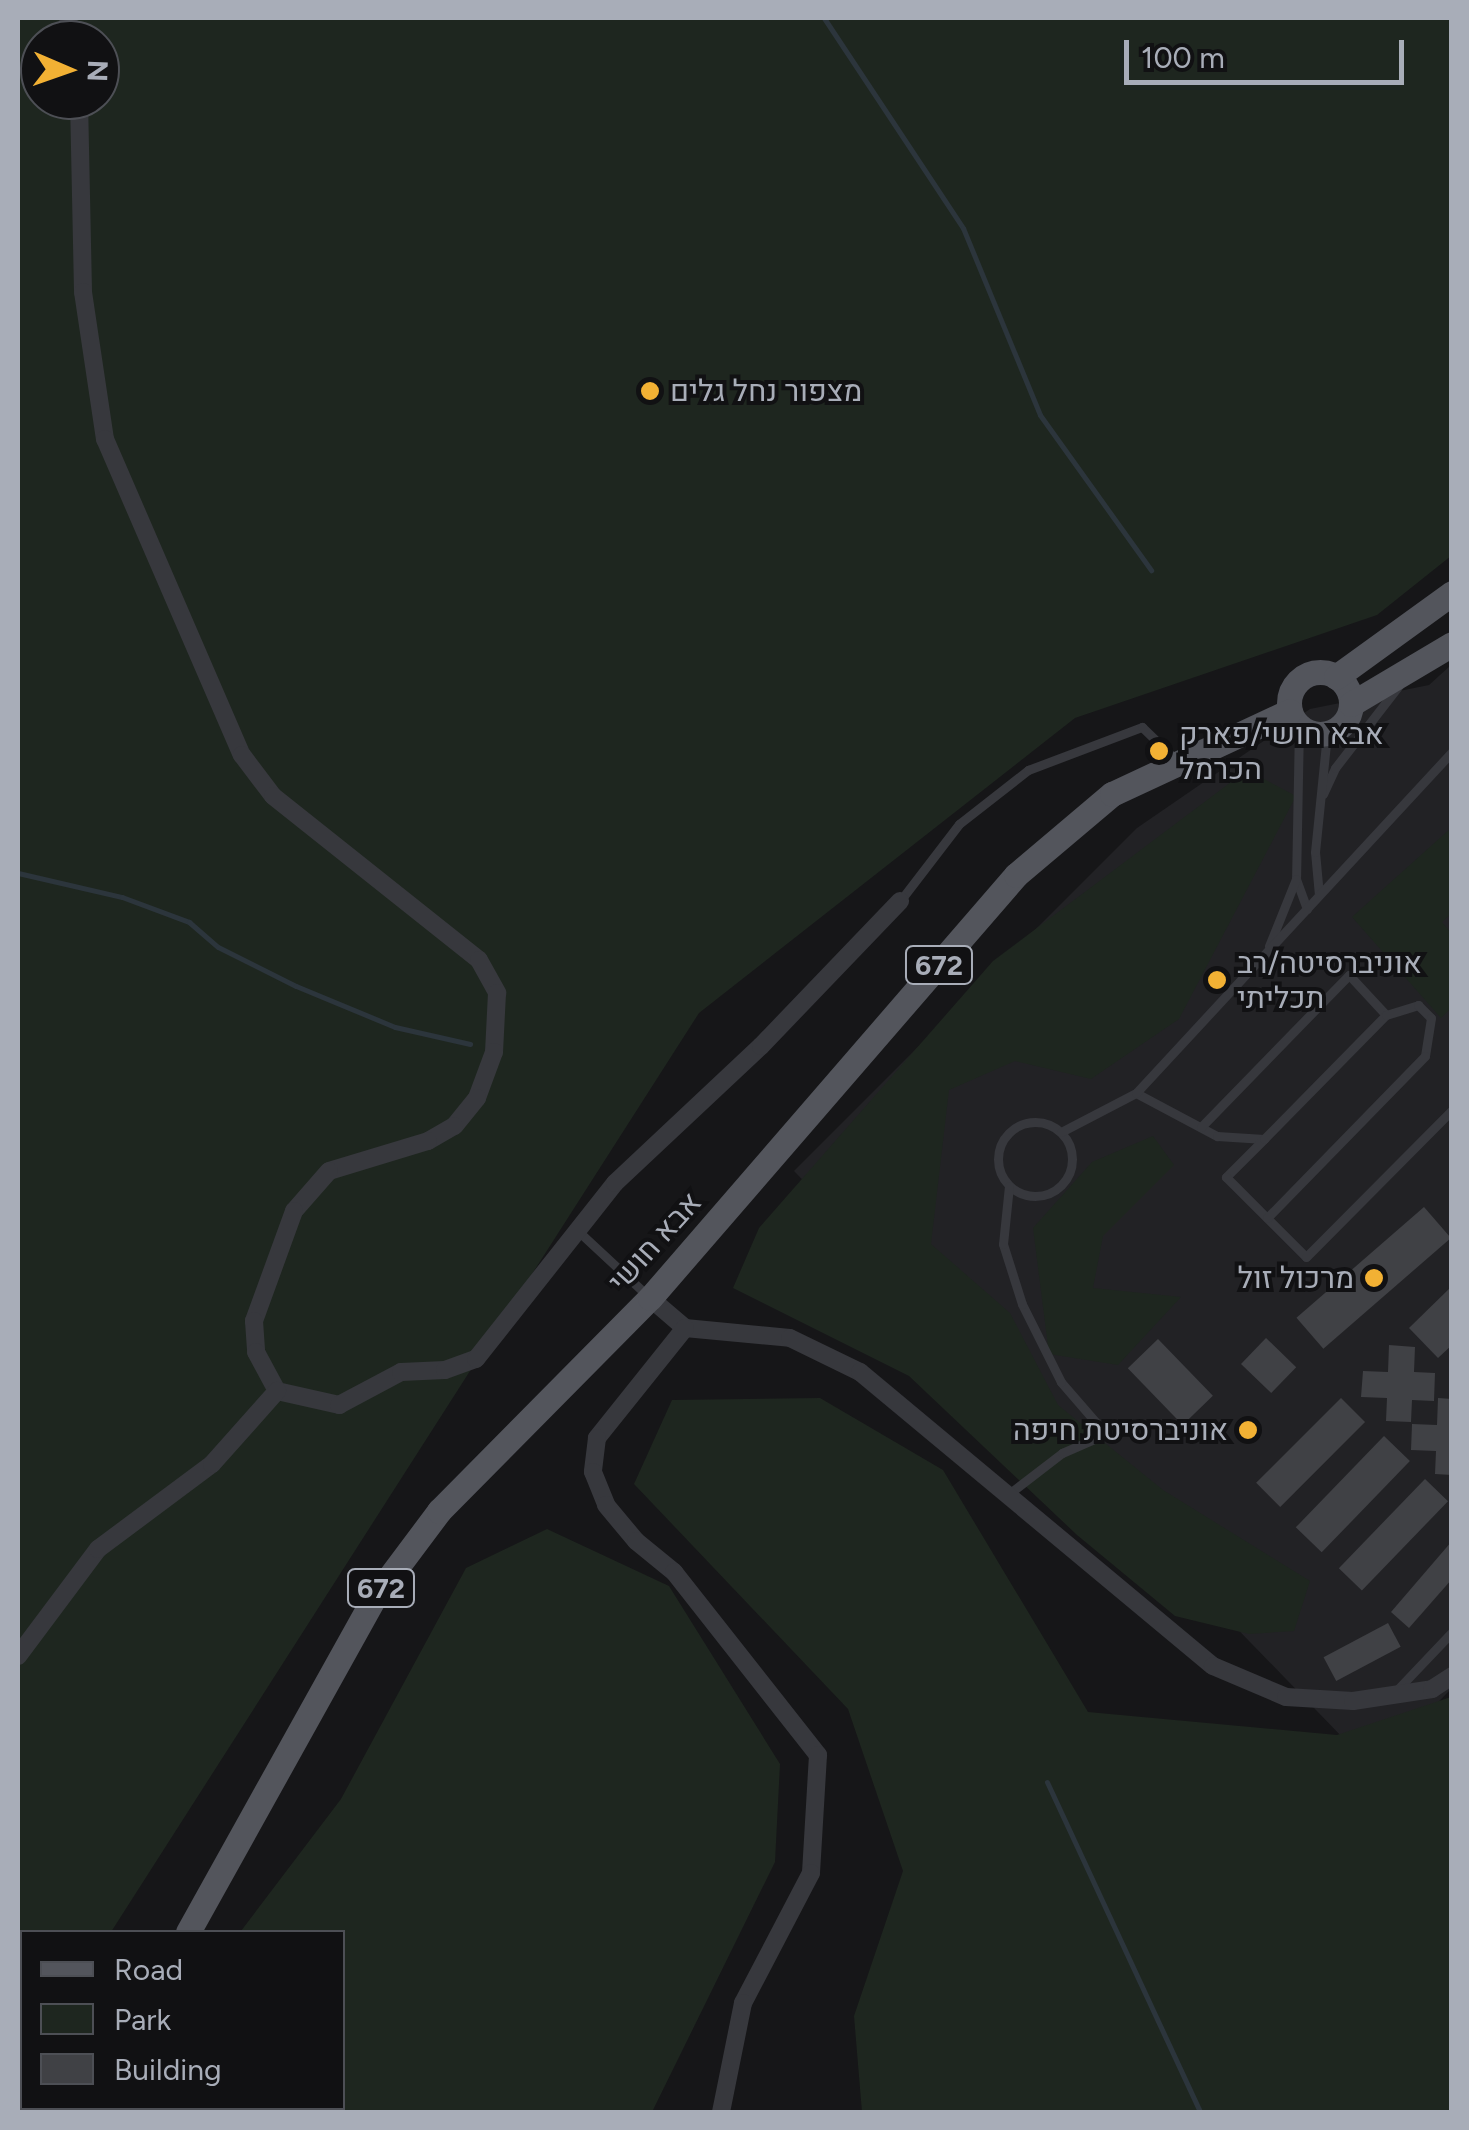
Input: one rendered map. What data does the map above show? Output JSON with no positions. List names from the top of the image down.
{
  "streets": {
    "main road": ["672", "אבא חושי"]
  },
  "places": [
    "מצפור נחל גלים",
    "אבא חושי/פארק הכרמל",
    "אוניברסיטה/רב תכליתי",
    "מרכול זול",
    "אוניברסיטת חיפה"
  ],
  "legend": ["Road", "Park", "Building"],
  "scale_bar": "100 m",
  "north": "right"
}
